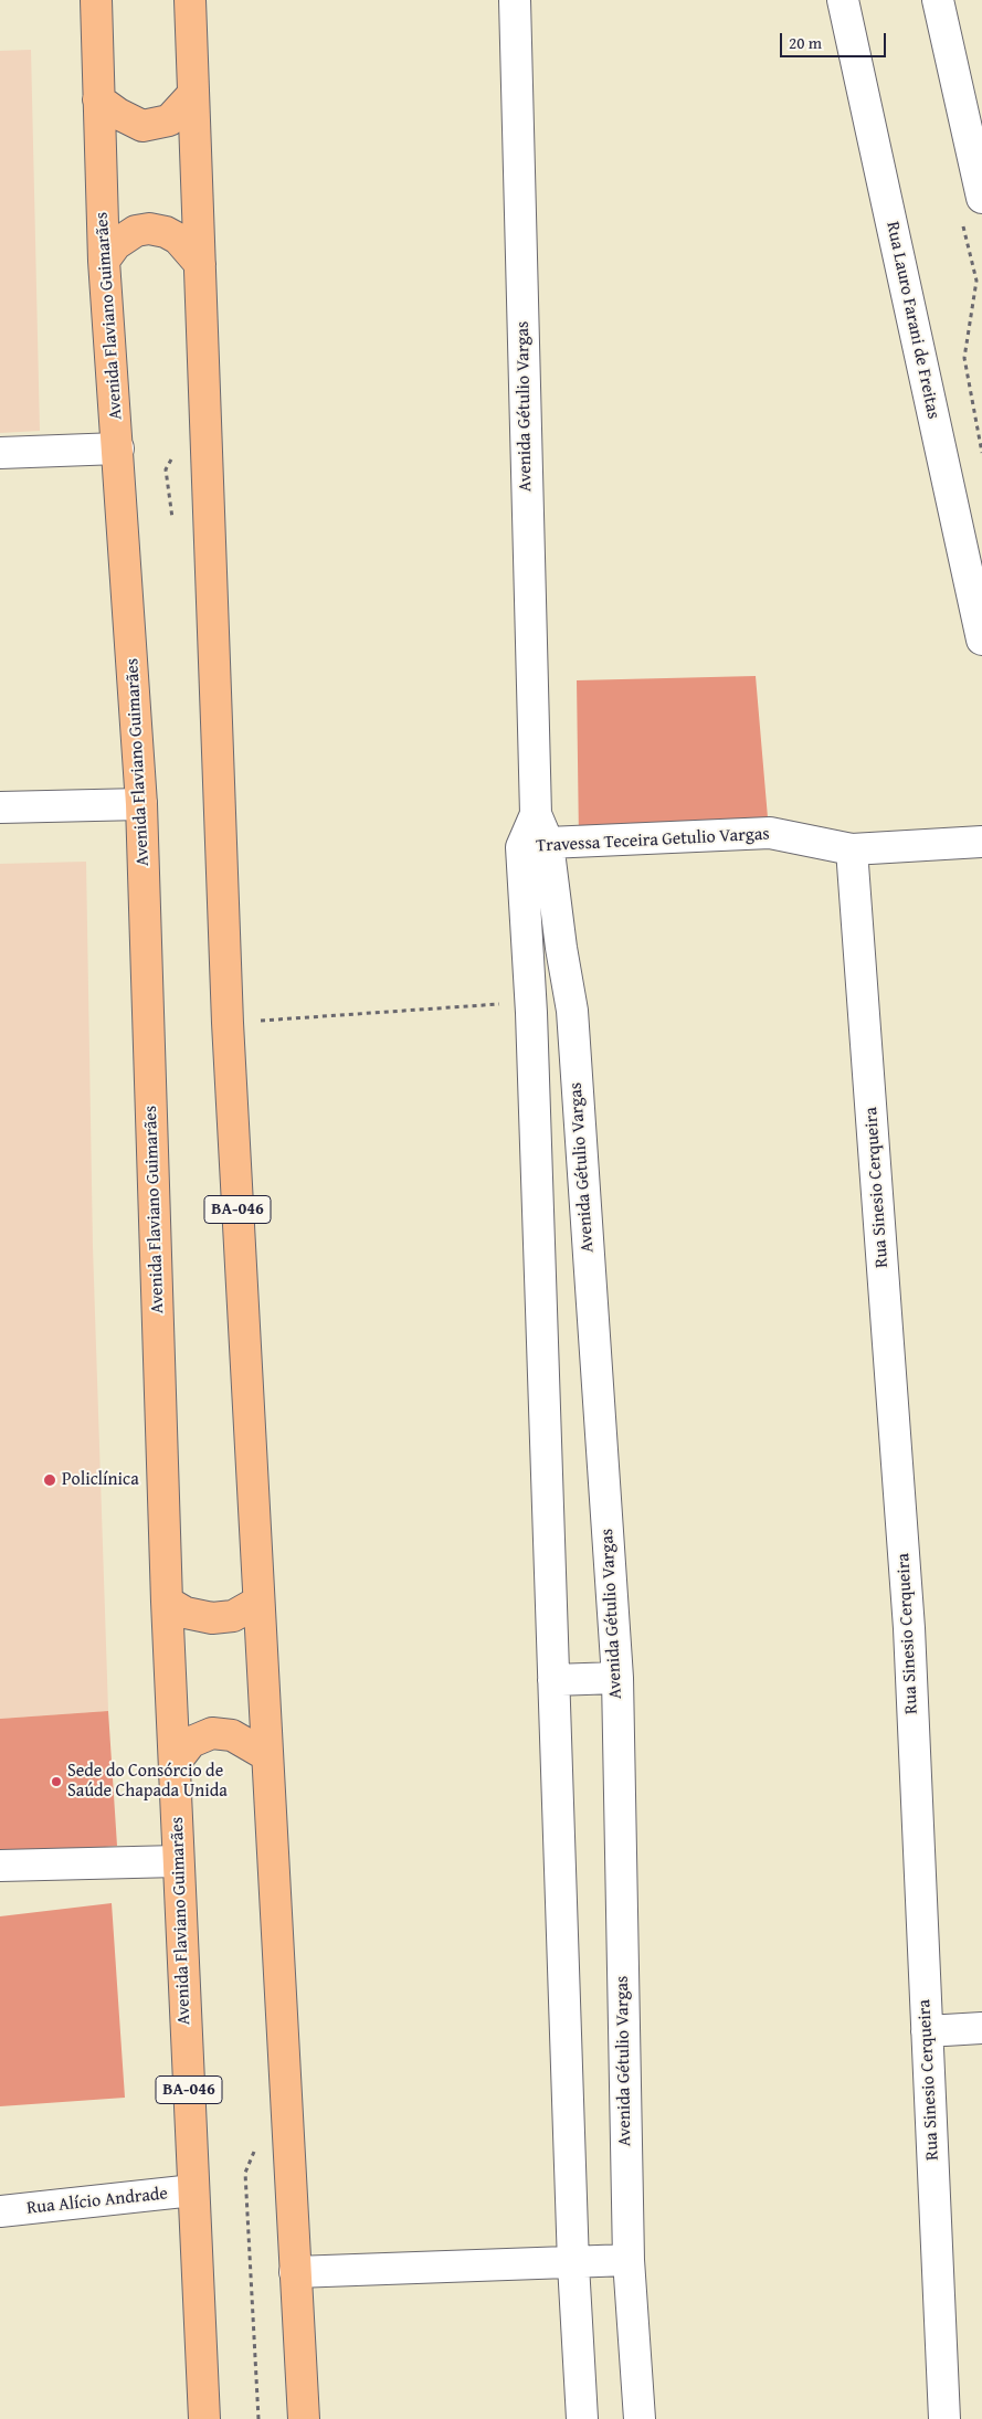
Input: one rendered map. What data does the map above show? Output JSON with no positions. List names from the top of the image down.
{
  "streets": {
    "main road": ["Avenida Flaviano Guimarães", "BA-046"],
    "street": [
      "Rua Lauro Farani de Freitas",
      "Avenida Gétulio Vargas",
      "Travessa Teceira Getulio Vargas",
      "Rua Sinesio Cerqueira",
      "Rua Alício Andrade"
    ]
  },
  "crossings": [
    ["Avenida Flaviano Guimarães", "Rua Alício Andrade"],
    ["Avenida Gétulio Vargas", "Travessa Teceira Getulio Vargas"],
    ["Travessa Teceira Getulio Vargas", "Rua Sinesio Cerqueira"]
  ],
  "places": ["Policlínica", "Sede do Consórcio de Saúde Chapada Unida"],
  "scale_bar": "20 m"
}
